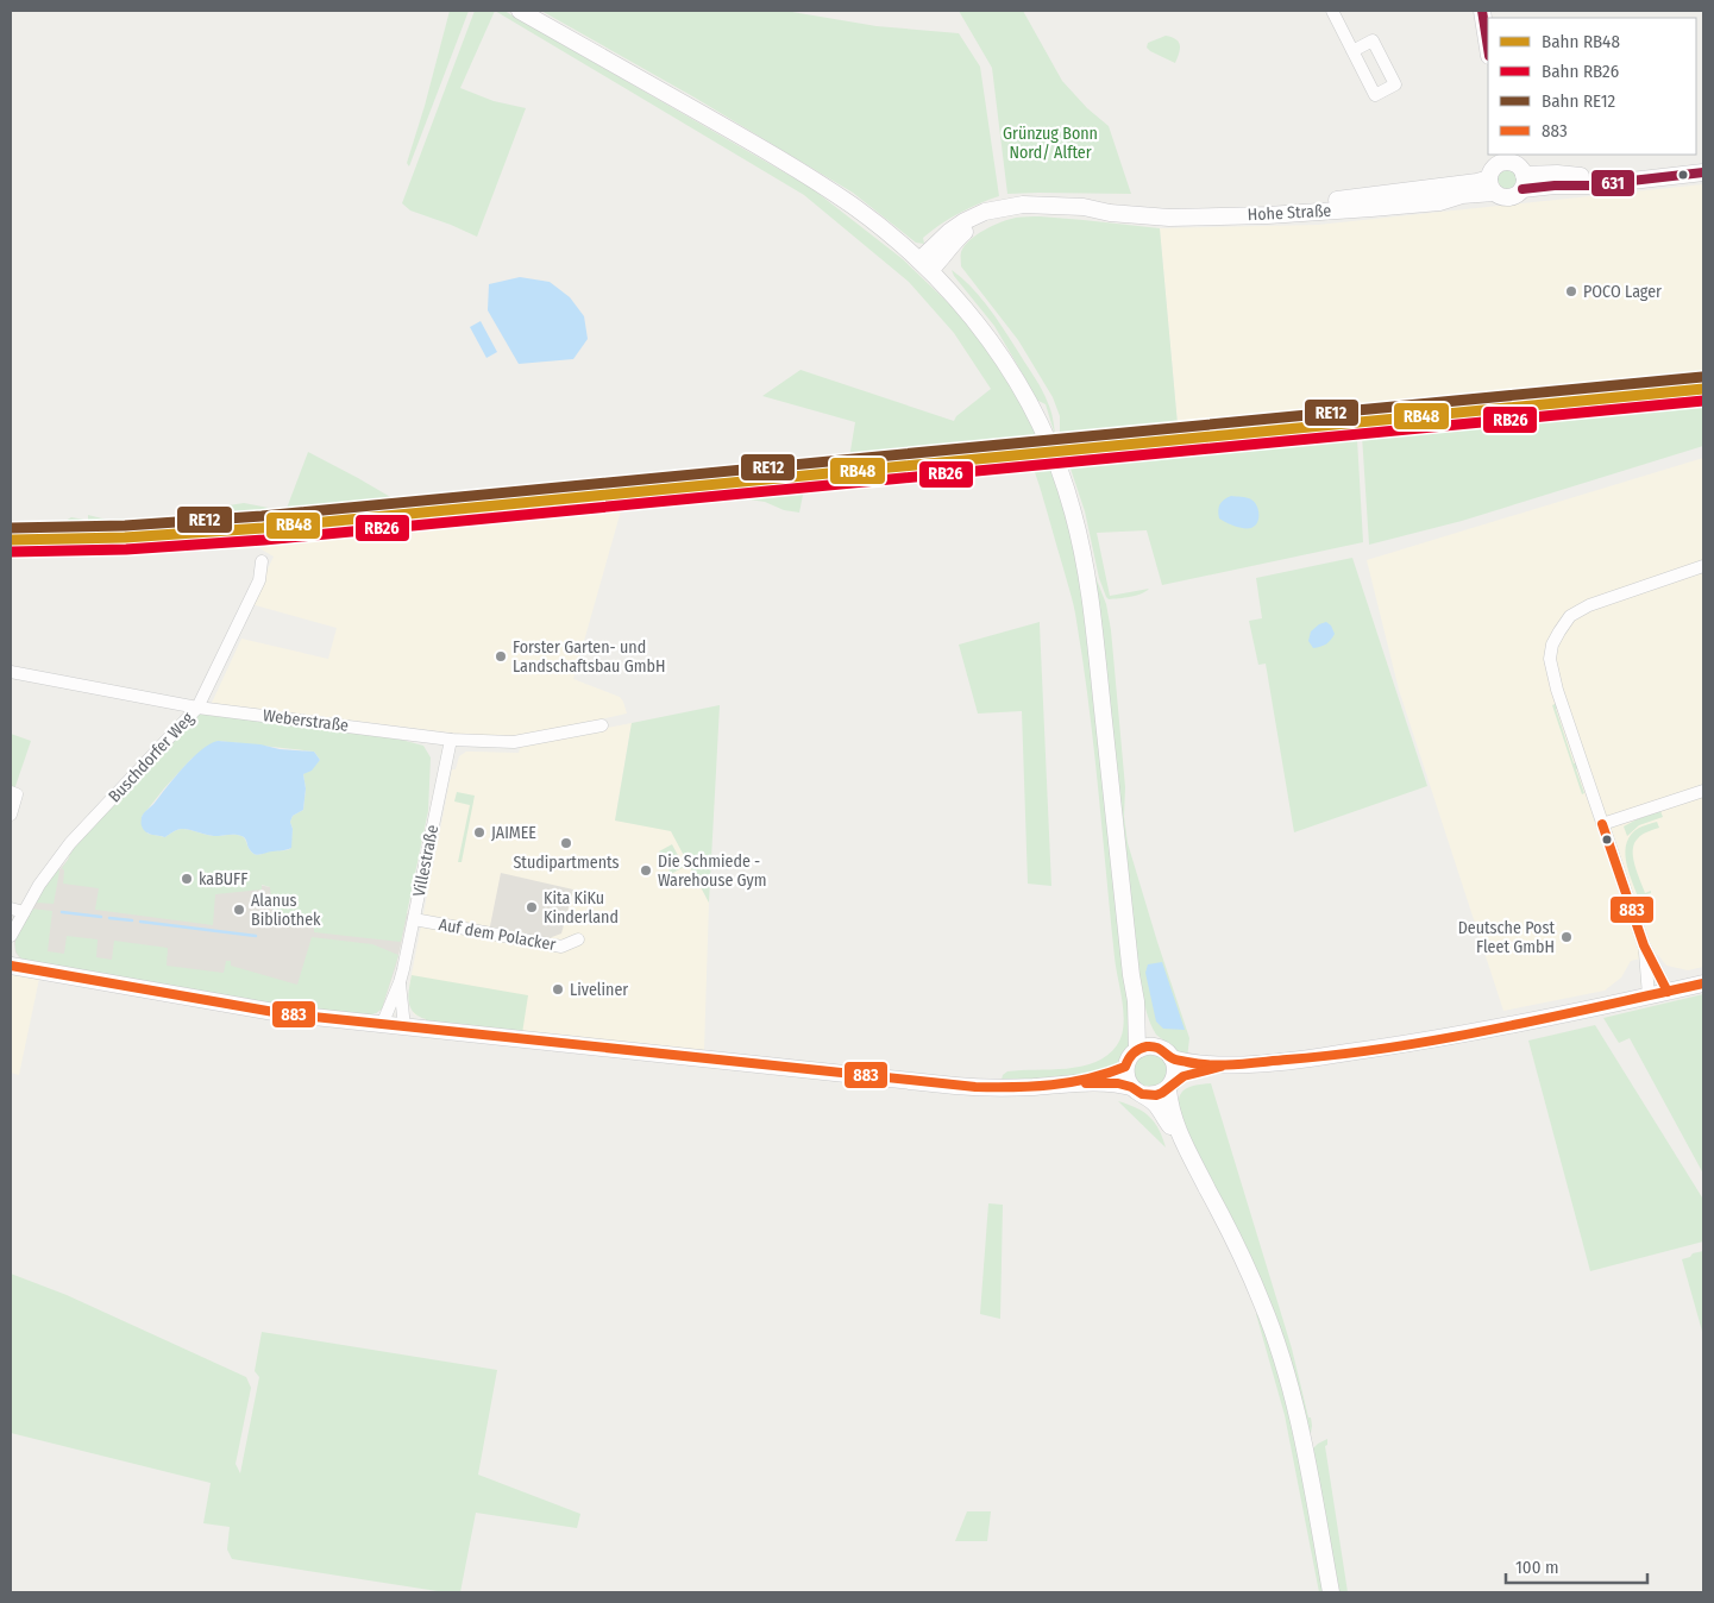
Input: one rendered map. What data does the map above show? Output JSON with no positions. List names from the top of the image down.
{
  "streets": {
    "main road": ["Hohe Straße"],
    "street": [
      "Weberstraße",
      "Buschdorfer Weg",
      "Villestraße",
      "Auf dem Polacker"
    ]
  },
  "crossings": [
    ["Weberstraße", "Buschdorfer Weg"],
    ["Weberstraße", "Villestraße"],
    ["Villestraße", "Auf dem Polacker"]
  ],
  "parks": ["Grünzug Bonn Nord/ Alfter"],
  "places": [
    "POCO Lager",
    "Forster Garten- und Landschaftsbau GmbH",
    "JAIMEE",
    "Studipartments",
    "Die Schmiede - Warehouse Gym",
    "kaBUFF",
    "Kita KiKu Kinderland",
    "Alanus Bibliothek",
    "Deutsche Post Fleet GmbH",
    "Liveliner"
  ],
  "lines": [
    "transit line 631",
    "rail line RE12",
    "rail line RB48",
    "rail line RB26",
    "transit line 883"
  ],
  "legend": [
    "Bahn RB48",
    "Bahn RB26",
    "Bahn RE12",
    "883"
  ],
  "scale_bar": "100 m"
}
